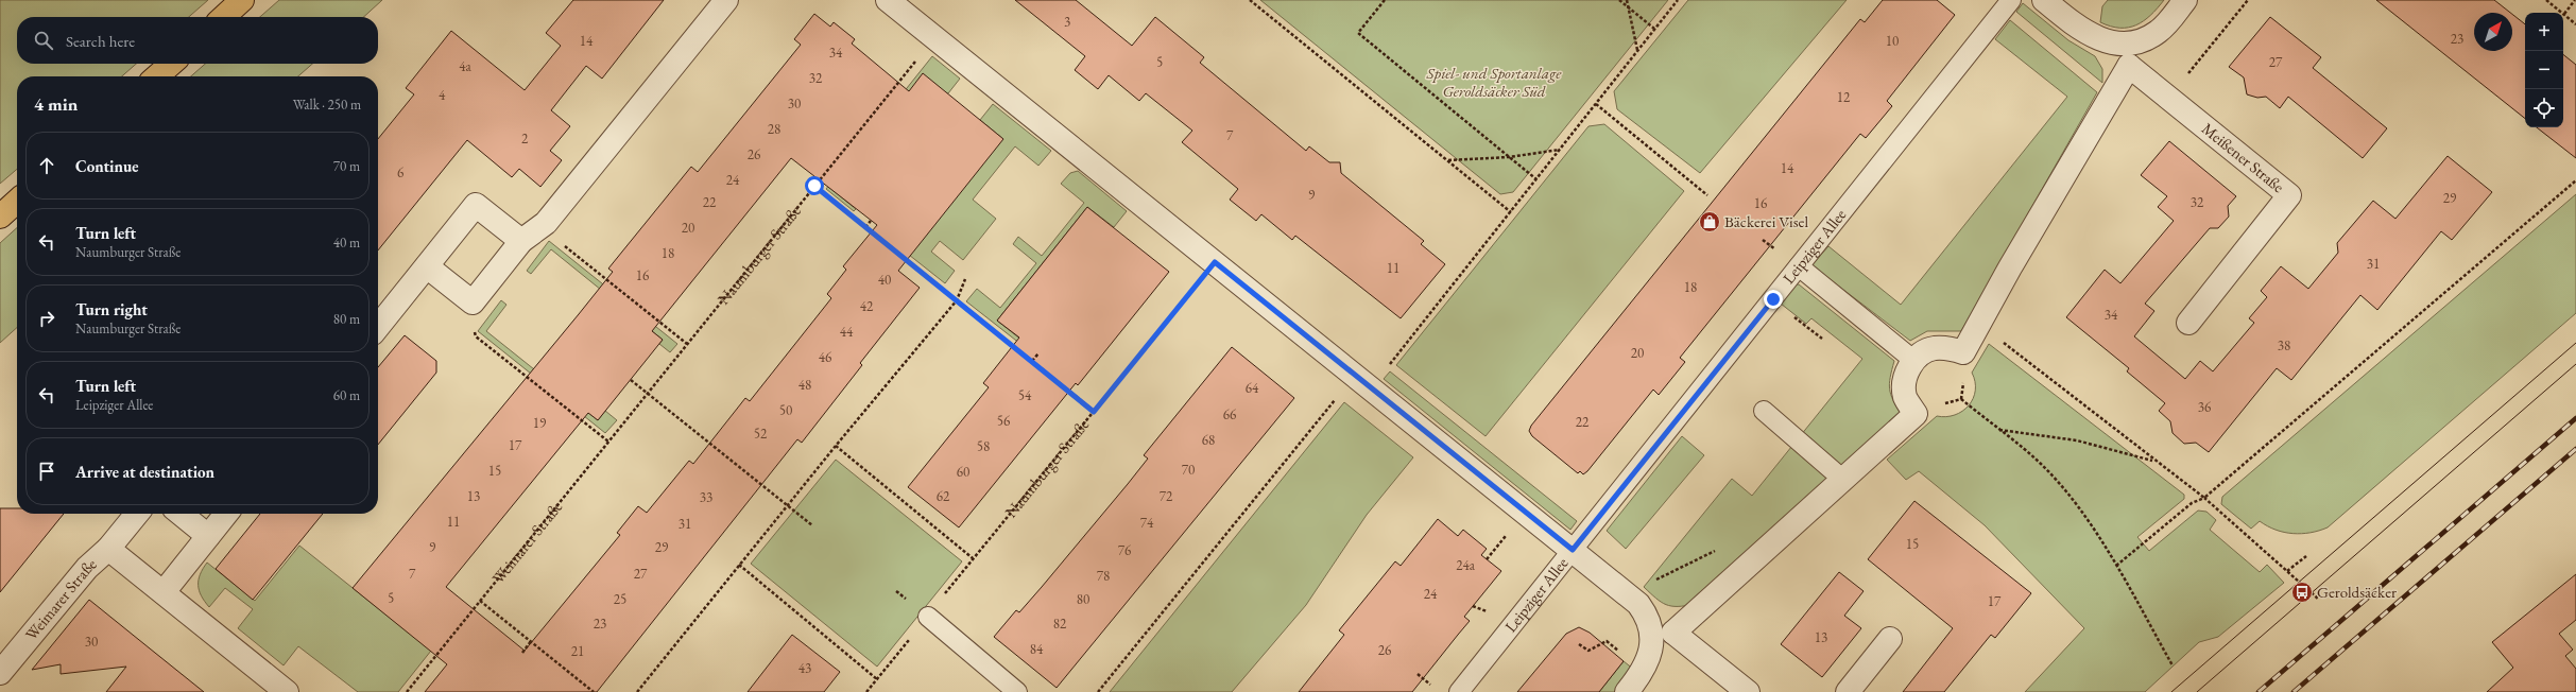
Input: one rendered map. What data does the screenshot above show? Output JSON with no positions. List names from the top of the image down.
{
  "streets": {
    "street": ["Meißener Straße", "Weimarer Straße"],
    "lane": ["Leipziger Allee"],
    "path": ["Naumburger Straße"]
  },
  "crossings": [
    ["Naumburger Straße", "Weimarer Straße"]
  ],
  "parks": ["Spiel- und Sportanlage Geroldsäcker Süd"],
  "places": {
    "shop": ["Bäckerei Visel"],
    "bus stop": ["Geroldsäcker"]
  },
  "house_numbers": [
    "3",
    "23",
    "14",
    "10",
    "34",
    "5",
    "27",
    "4a",
    "32",
    "4",
    "12",
    "30",
    "28",
    "7",
    "2",
    "26",
    "14",
    "6",
    "24",
    "9",
    "29",
    "22",
    "32",
    "16",
    "20",
    "18",
    "31",
    "11",
    "16",
    "40",
    "18",
    "42",
    "34",
    "44",
    "38",
    "20",
    "46",
    "48",
    "64",
    "54",
    "36",
    "50",
    "66",
    "56",
    "22",
    "19",
    "52",
    "68",
    "17",
    "58",
    "70",
    "15",
    "60",
    "13",
    "62",
    "72",
    "33",
    "11",
    "74",
    "31",
    "15",
    "9",
    "29",
    "76",
    "24a",
    "7",
    "27",
    "78",
    "24",
    "5",
    "25",
    "80",
    "17",
    "23",
    "82",
    "13",
    "30",
    "84",
    "26",
    "21",
    "43"
  ],
  "north": "top right",
  "page": {
    "map_buttons": ["+", "−"],
    "search": "Search here",
    "heading": ["4 min", "Walk · 250 m"],
    "list": [
      ["Continue", "70 m"],
      ["Turn left", "Naumburger Straße", "40 m"],
      ["Turn right", "Naumburger Straße", "80 m"],
      ["Turn left", "Leipziger Allee", "60 m"],
      "Arrive at destination"
    ]
  }
}
